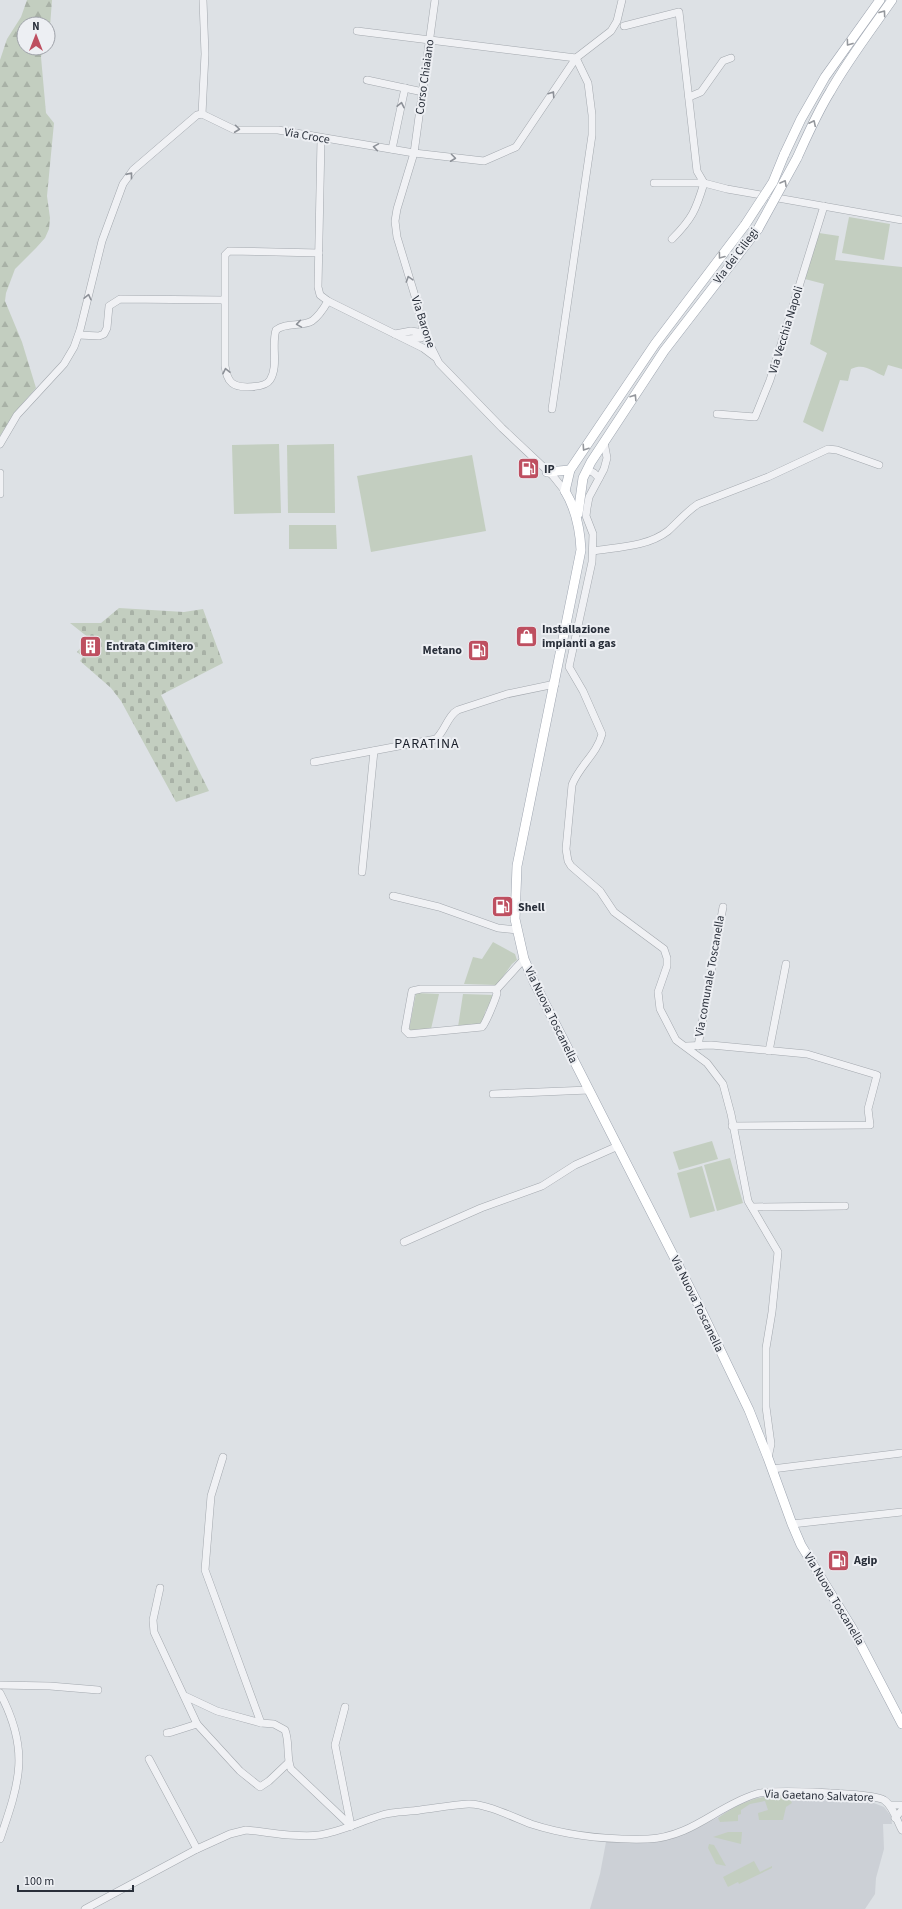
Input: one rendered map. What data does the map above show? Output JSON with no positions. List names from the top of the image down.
{
  "streets": {
    "main road": ["Via dei Ciliegi", "Via Nuova Toscanella"],
    "street": [
      "Corso Chiaiano",
      "Via Croce",
      "Via Barone",
      "Via Vecchia Napoli",
      "Via comunale Toscanella",
      "Via Gaetano Salvatore"
    ]
  },
  "crossings": [
    ["Corso Chiaiano", "Via Croce"],
    ["Corso Chiaiano", "Via Barone"],
    ["Via Croce", "Via Barone"],
    ["Via dei Ciliegi", "Via Barone"],
    ["Via dei Ciliegi", "Via comunale Toscanella"],
    ["Via dei Ciliegi", "Via Nuova Toscanella"],
    ["Via Barone", "Via Nuova Toscanella"],
    ["Via comunale Toscanella", "Via Nuova Toscanella"]
  ],
  "one_way": ["Via Barone"],
  "districts": ["PARATINA"],
  "places": {
    "fuel station": [
      "IP",
      "Metano",
      "Shell",
      "Agip"
    ],
    "shop": ["Installazione impianti a gas"],
    "building": ["Entrata Cimitero"]
  },
  "scale_bar": "100 m",
  "north": "top"
}
